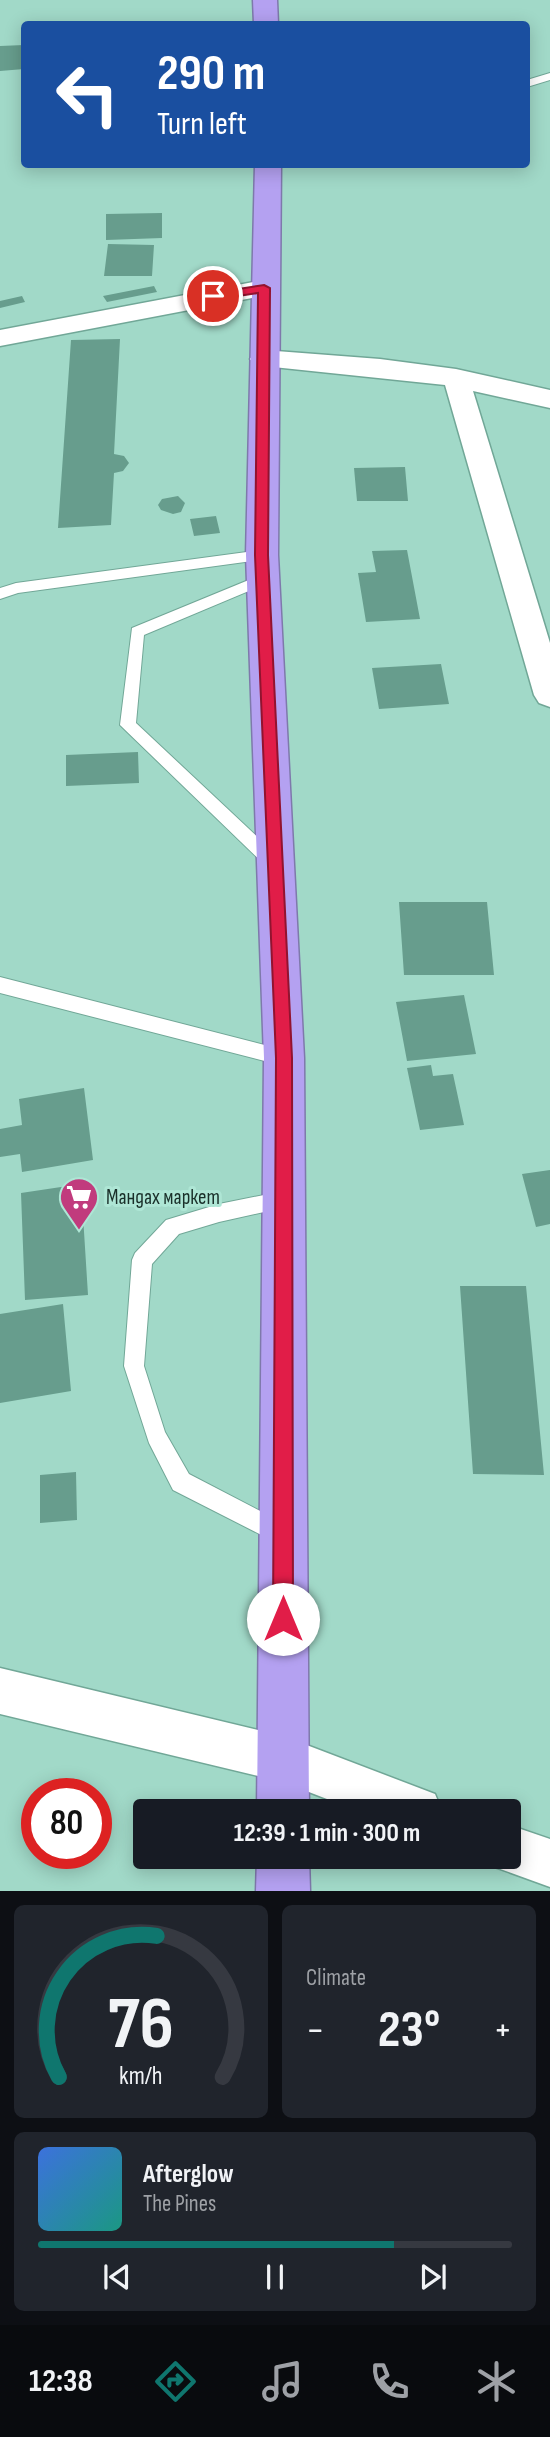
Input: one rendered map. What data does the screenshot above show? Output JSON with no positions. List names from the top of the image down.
{
  "places": {
    "supermarket": ["Мандах маркет"]
  },
  "page": {
    "turn": ["290 m", "Turn left"],
    "limit": "80",
    "trip": "12:39 · 1 min · 300 m",
    "tile": "Climate",
    "heat": ["−", "23°", "+"],
    "song": ["Afterglow", "The Pines"],
    "tabs": "12:38",
    "gauge": ["76", "km/h"]
  }
}
